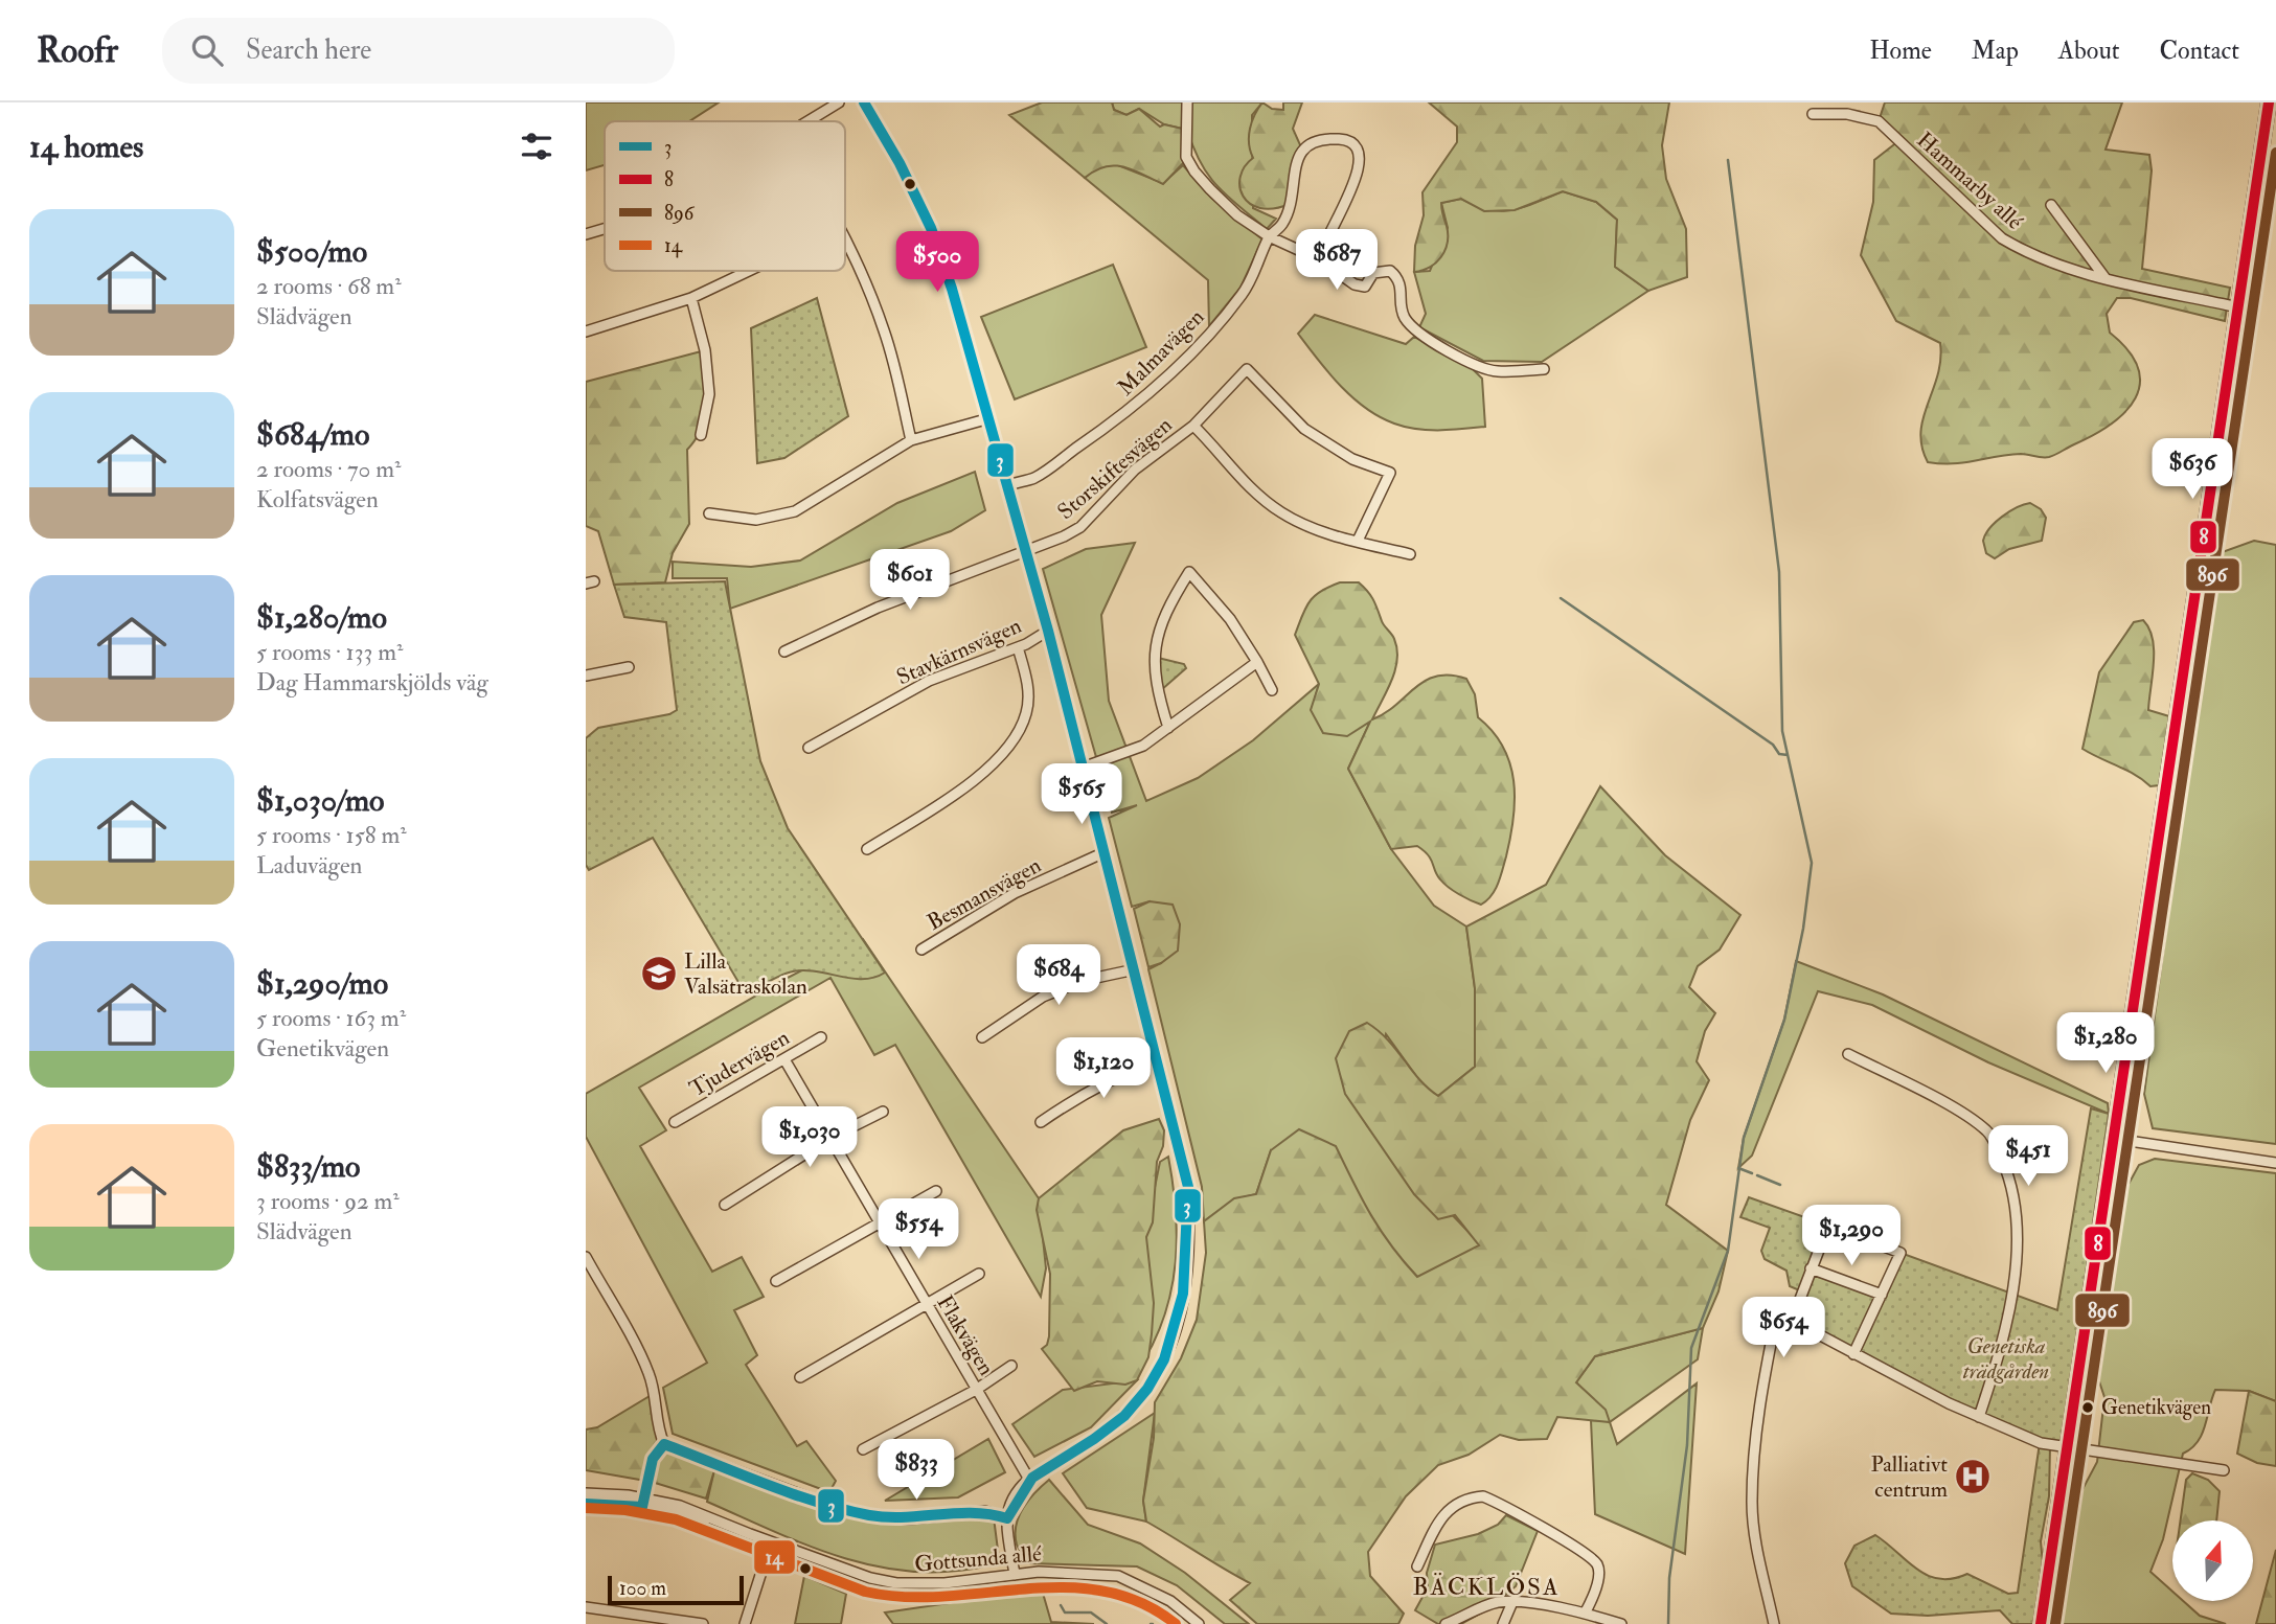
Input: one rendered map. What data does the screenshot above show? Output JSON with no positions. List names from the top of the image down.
{
  "streets": {
    "street": [
      "Hammarby allé",
      "Malmavägen",
      "Storskiftesvägen",
      "Stavkärnsvägen",
      "Besmansvägen",
      "Tjudervägen",
      "Flakvägen",
      "Gottsunda allé"
    ]
  },
  "crossings": [
    ["Tjudervägen", "Flakvägen"]
  ],
  "districts": ["BÄCKLÖSA"],
  "parks": ["Genetiska trädgården"],
  "places": {
    "school or university": ["Lilla Valsätraskolan"],
    "other": ["Genetikvägen"],
    "hospital": ["Palliativt centrum"]
  },
  "lines": [
    "transit line 3",
    "transit line 8",
    "transit line 896",
    "transit line 14"
  ],
  "legend": [
    "3",
    "8",
    "896",
    "14"
  ],
  "scale_bar": "100 m",
  "north": "top",
  "page": {
    "header": "Roofr",
    "search": "Search here",
    "nav": [
      "Home",
      "Map",
      "About",
      "Contact"
    ],
    "heading": "14 homes",
    "list": [
      {
        "name": "$500/mo",
        "note": "2 rooms · 68 m² · Slädvägen"
      },
      {
        "name": "$684/mo",
        "note": "2 rooms · 70 m² · Kolfatsvägen"
      },
      {
        "name": "$1,280/mo",
        "note": "5 rooms · 133 m² · Dag Hammarskjölds väg"
      },
      {
        "name": "$1,030/mo",
        "note": "5 rooms · 158 m² · Laduvägen"
      },
      {
        "name": "$1,290/mo",
        "note": "5 rooms · 163 m² · Genetikvägen"
      },
      {
        "name": "$833/mo",
        "note": "3 rooms · 92 m² · Slädvägen"
      }
    ],
    "price": [
      "$687",
      "$500",
      "$636",
      "$601",
      "$565",
      "$684",
      "$1,280",
      "$1,120",
      "$1,030",
      "$451",
      "$554",
      "$1,290",
      "$654",
      "$833"
    ],
    "scale": "100 m"
  }
}
